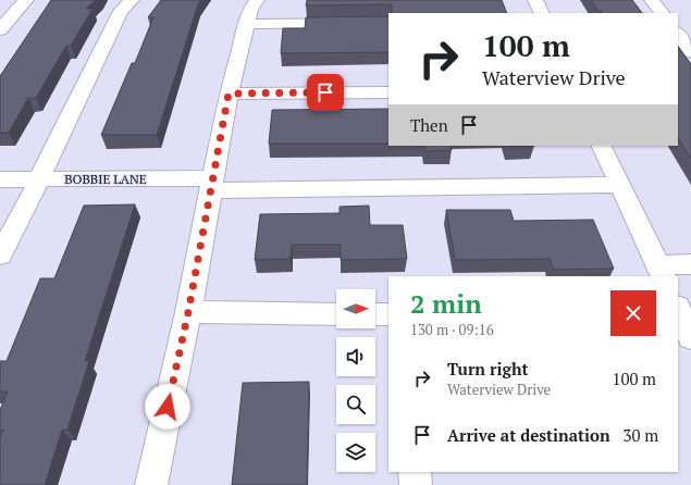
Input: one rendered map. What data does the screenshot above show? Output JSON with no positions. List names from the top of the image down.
{
  "streets": {
    "street": ["BOBBIE LANE"]
  },
  "north": "right",
  "page": {
    "turn": ["100 m", "Waterview Drive"],
    "then": "Then",
    "heading": ["2 min", "130 m · 09:16"],
    "list": [
      {
        "name": "Turn right",
        "note": "Waterview Drive",
        "value": "100 m"
      },
      {
        "name": "Arrive at destination",
        "value": "30 m"
      }
    ]
  }
}
